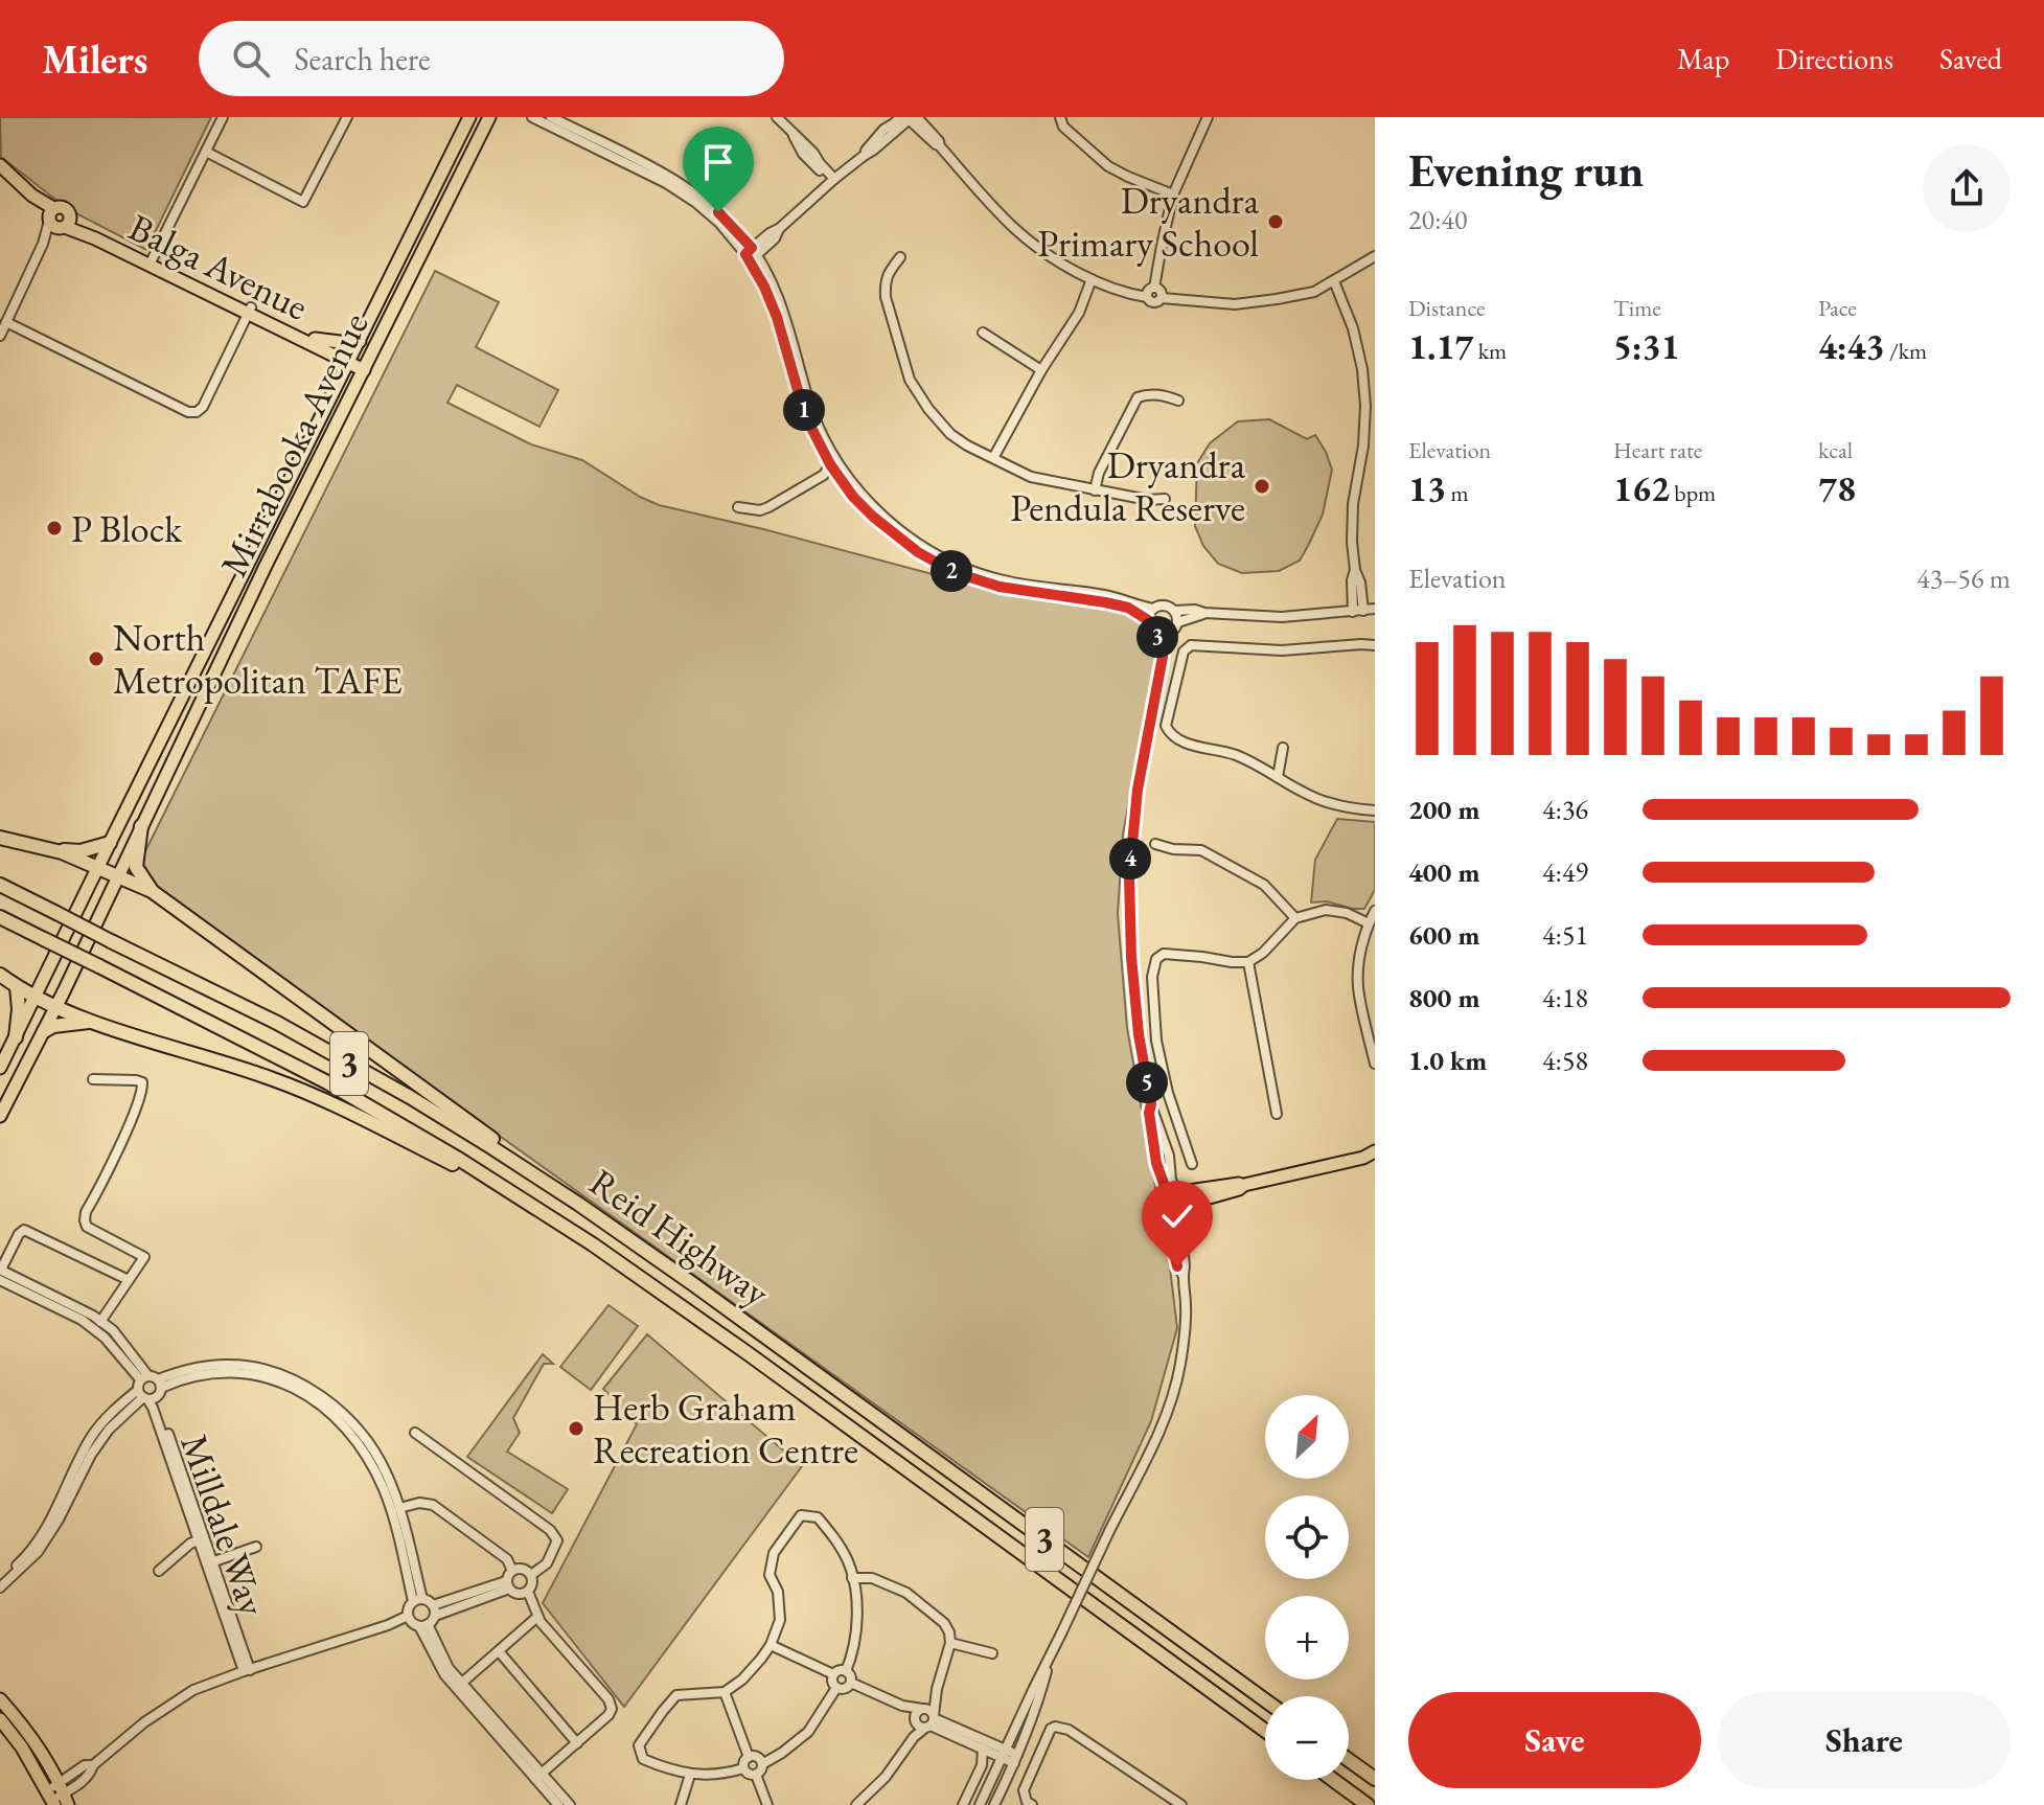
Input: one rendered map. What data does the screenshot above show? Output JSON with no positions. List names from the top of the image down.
{
  "streets": {
    "highway": ["3", "Reid Highway"],
    "main road": ["Balga Avenue", "Mirrabooka Avenue"],
    "street": ["Milldale Way"]
  },
  "crossings": [
    ["Balga Avenue", "Mirrabooka Avenue"]
  ],
  "places": [
    "Dryandra Primary School",
    "Dryandra Pendula Reserve",
    "P Block",
    "North Metropolitan TAFE",
    "Herb Graham Recreation Centre"
  ],
  "north": "top right",
  "page": {
    "header": "Milers",
    "search": "Search here",
    "nav": ["Map", "Directions", "Saved"],
    "heading": ["Evening run", "20:40"],
    "stats": [
      ["Distance", "1.17 km"],
      ["Time", "5:31"],
      ["Pace", "4:43 /km"],
      ["Elevation", "13 m"],
      ["Heart rate", "162 bpm"],
      ["kcal", "78"]
    ],
    "pins": [
      "1",
      "2",
      "3",
      "4",
      "5"
    ],
    "chart": ["Elevation", "43–56 m"],
    "list": [
      {
        "name": "200 m",
        "note": "4:36"
      },
      {
        "name": "400 m",
        "note": "4:49"
      },
      {
        "name": "600 m",
        "note": "4:51"
      },
      {
        "name": "800 m",
        "note": "4:18"
      },
      {
        "name": "1.0 km",
        "note": "4:58"
      }
    ],
    "map_buttons": ["+", "−"],
    "buttons": ["Save", "Share"]
  }
}
